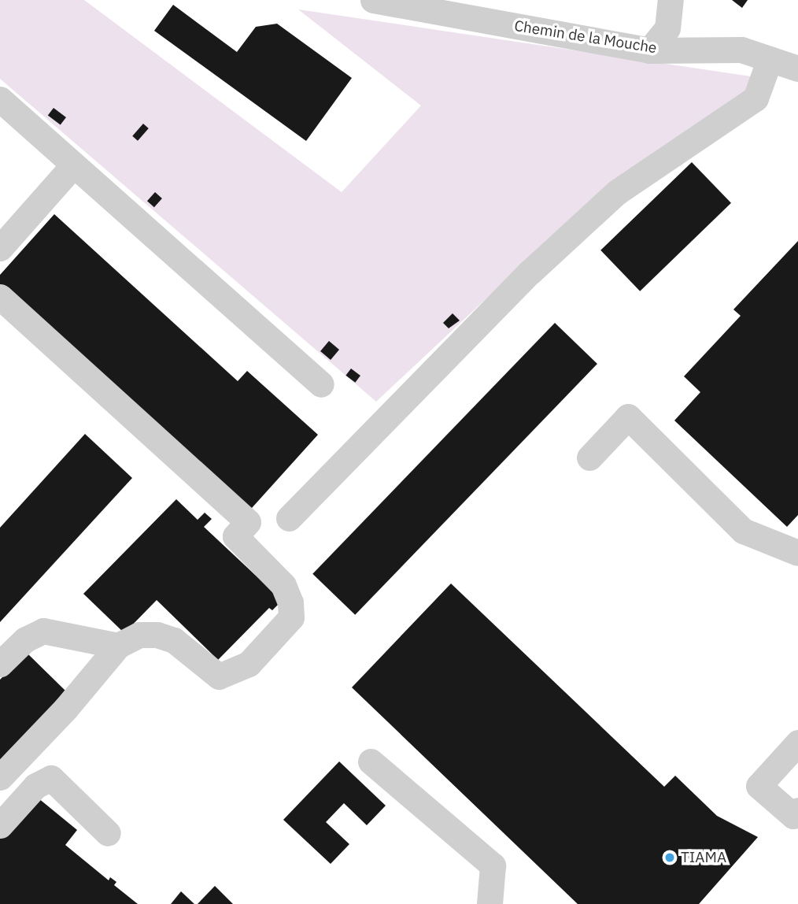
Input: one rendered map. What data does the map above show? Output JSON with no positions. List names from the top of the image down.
{
  "streets": {
    "street": ["Chemin de la Mouche"]
  },
  "places": ["TIAMA"]
}
